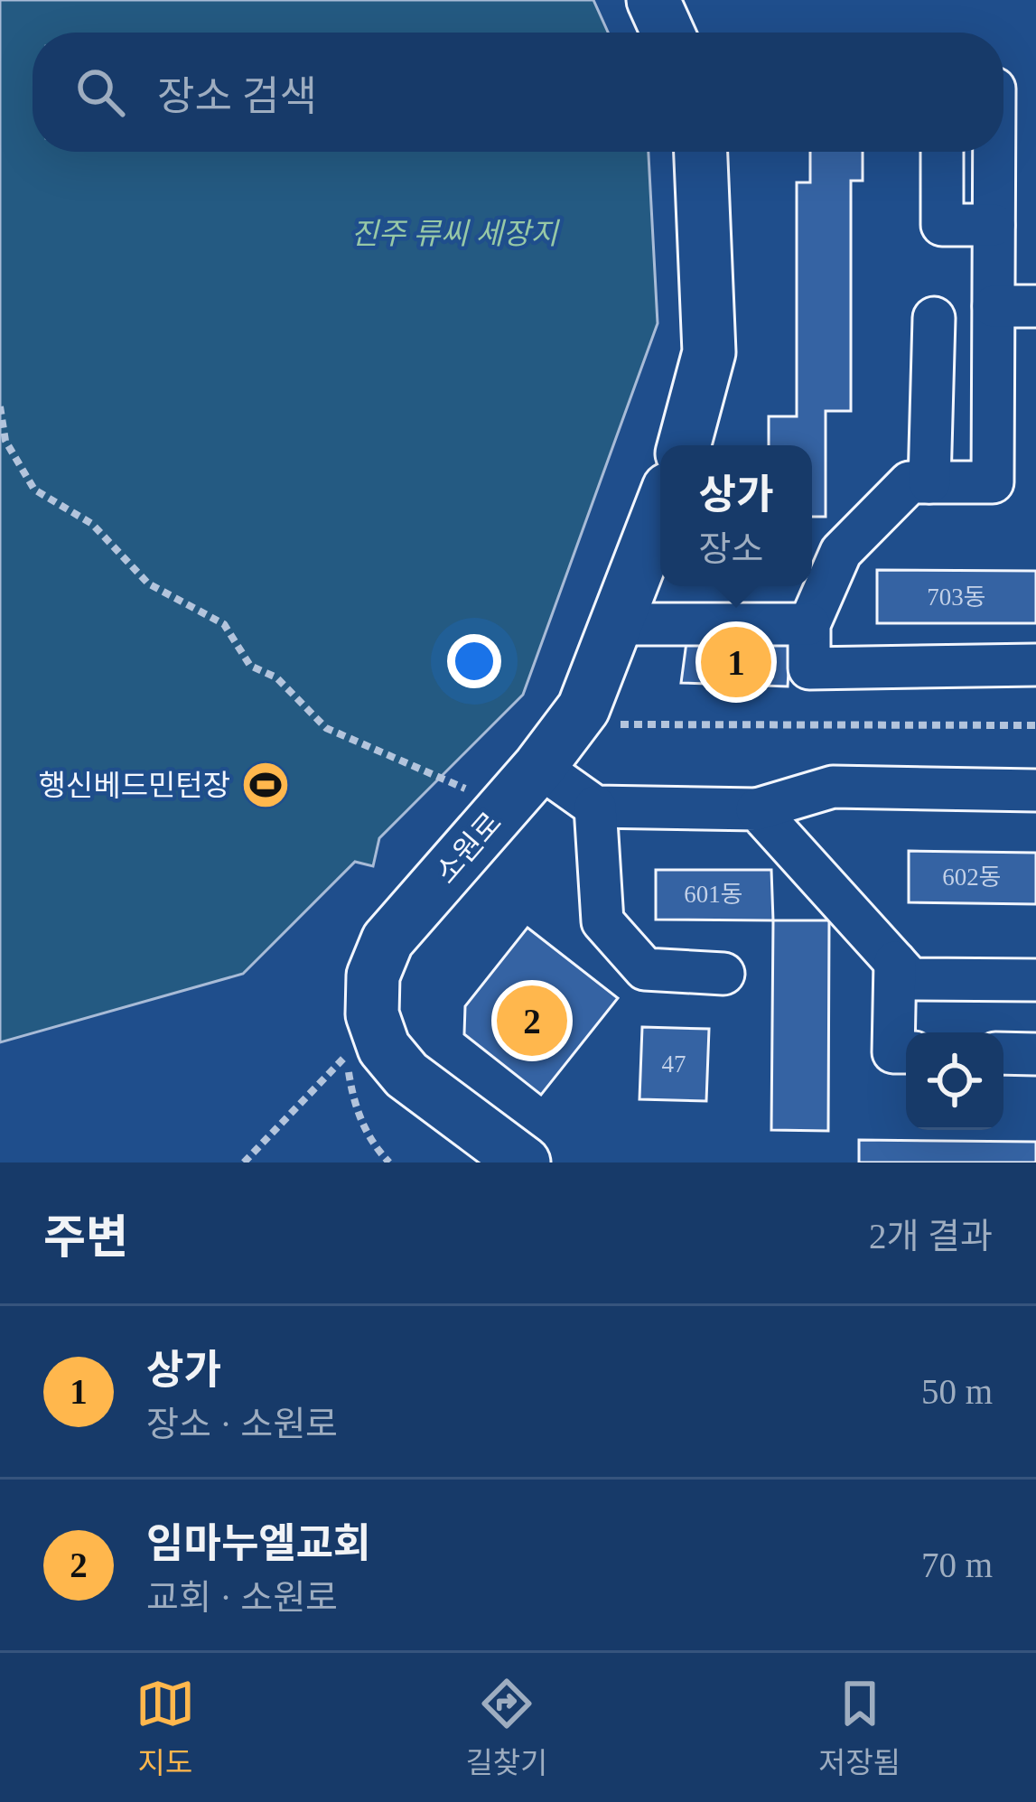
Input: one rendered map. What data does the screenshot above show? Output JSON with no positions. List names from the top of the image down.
{
  "streets": {
    "main road": ["소원로"]
  },
  "parks": ["진주 류씨 세장지"],
  "places": {
    "sports": ["행신베드민턴장"]
  },
  "house_numbers": [
    "703동",
    "602동",
    "601동",
    "47"
  ],
  "page": {
    "search": "장소 검색",
    "popup": ["상가", "장소"],
    "pins": ["1", "2"],
    "heading": ["주변", "2개 결과"],
    "list": [
      {
        "mark": "1",
        "name": "상가",
        "note": "장소 · 소원로",
        "value": "50 m"
      },
      {
        "mark": "2",
        "name": "임마누엘교회",
        "note": "교회 · 소원로",
        "value": "70 m"
      }
    ],
    "nav": ["지도", "길찾기", "저장됨"]
  }
}
